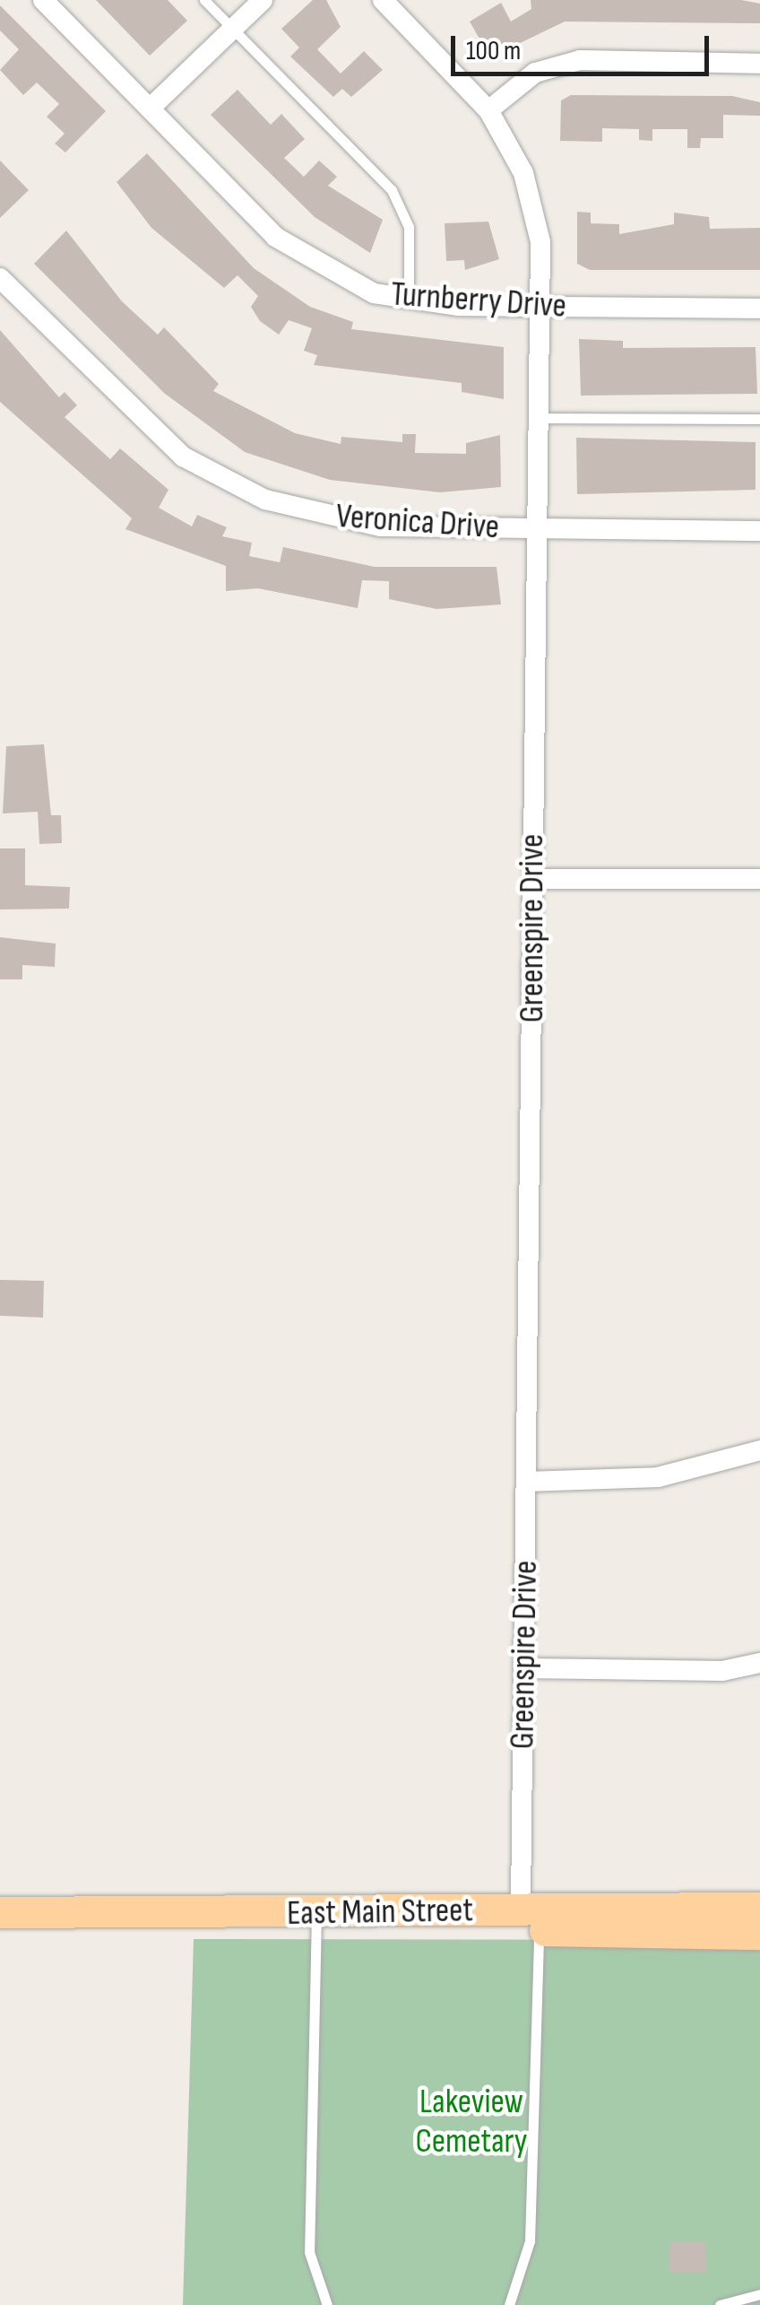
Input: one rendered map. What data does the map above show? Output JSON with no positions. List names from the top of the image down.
{
  "streets": {
    "main road": ["East Main Street"],
    "street": ["Turnberry Drive", "Veronica Drive", "Greenspire Drive"]
  },
  "crossings": [
    ["Turnberry Drive", "Greenspire Drive"],
    ["Veronica Drive", "Greenspire Drive"],
    ["Greenspire Drive", "East Main Street"]
  ],
  "parks": ["Lakeview Cemetary"],
  "scale_bar": "100 m"
}
